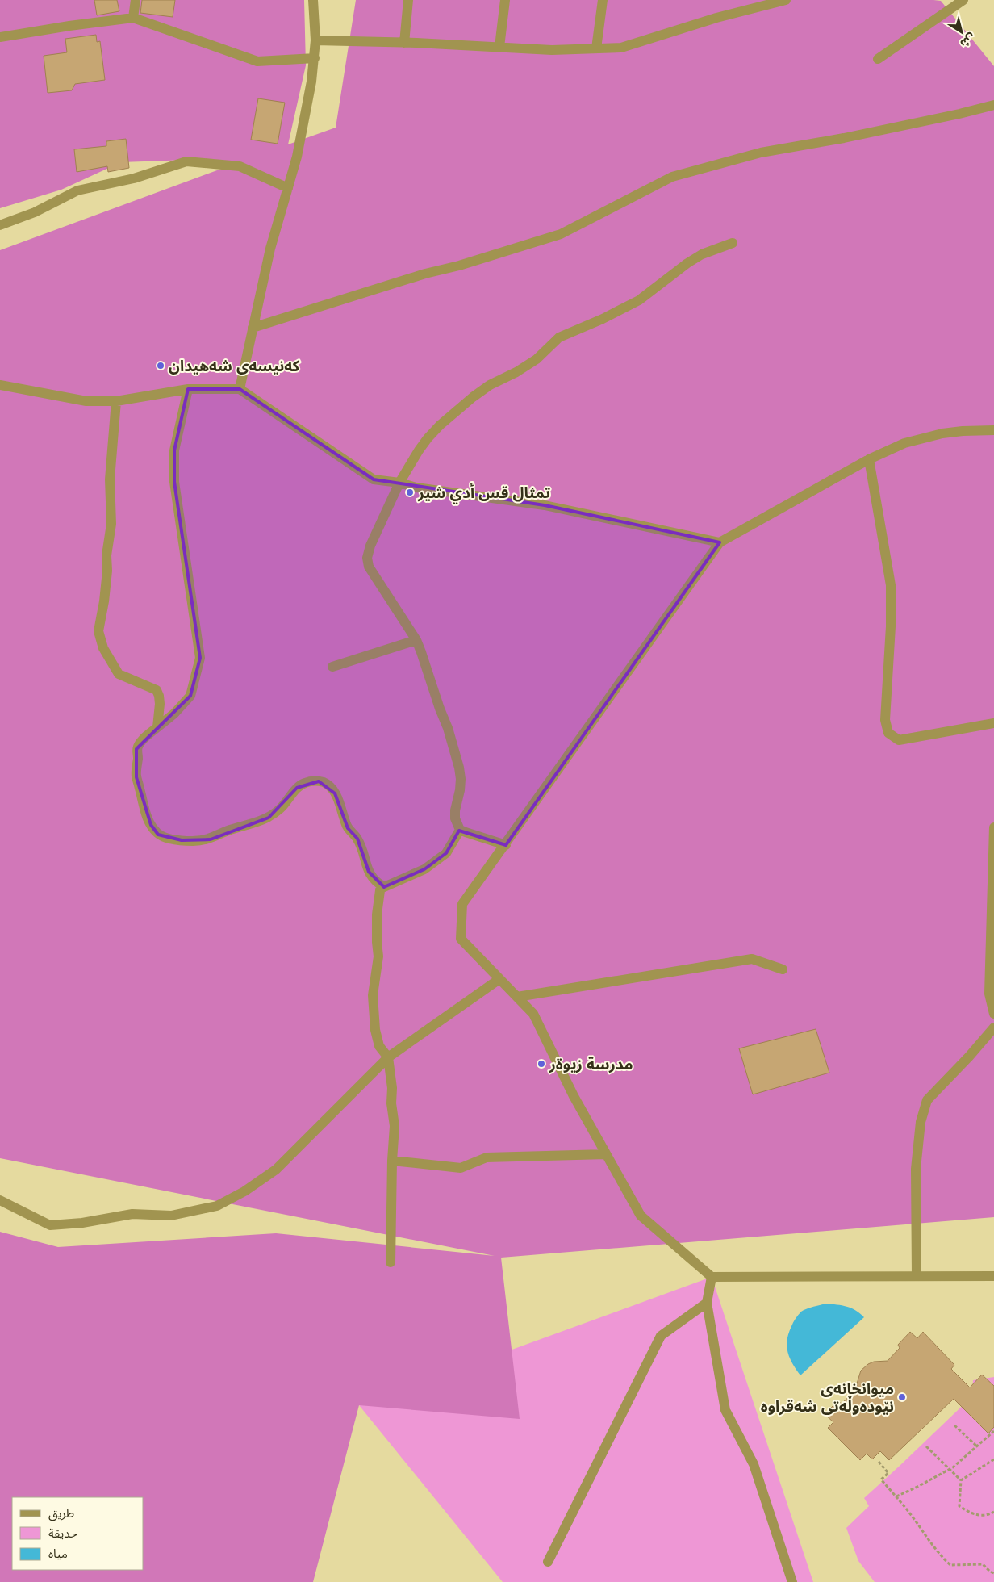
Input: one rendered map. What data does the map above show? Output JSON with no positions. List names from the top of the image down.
{
  "places": [
    "کەنیسەی شەهیدان",
    "تمثال قس أدي شير",
    "مدرسة زيوةر",
    "میوانخانەی نێودەوڵەتی شەقراوە"
  ],
  "legend": ["طريق", "حديقة", "مياه"],
  "north": "bottom right"
}
